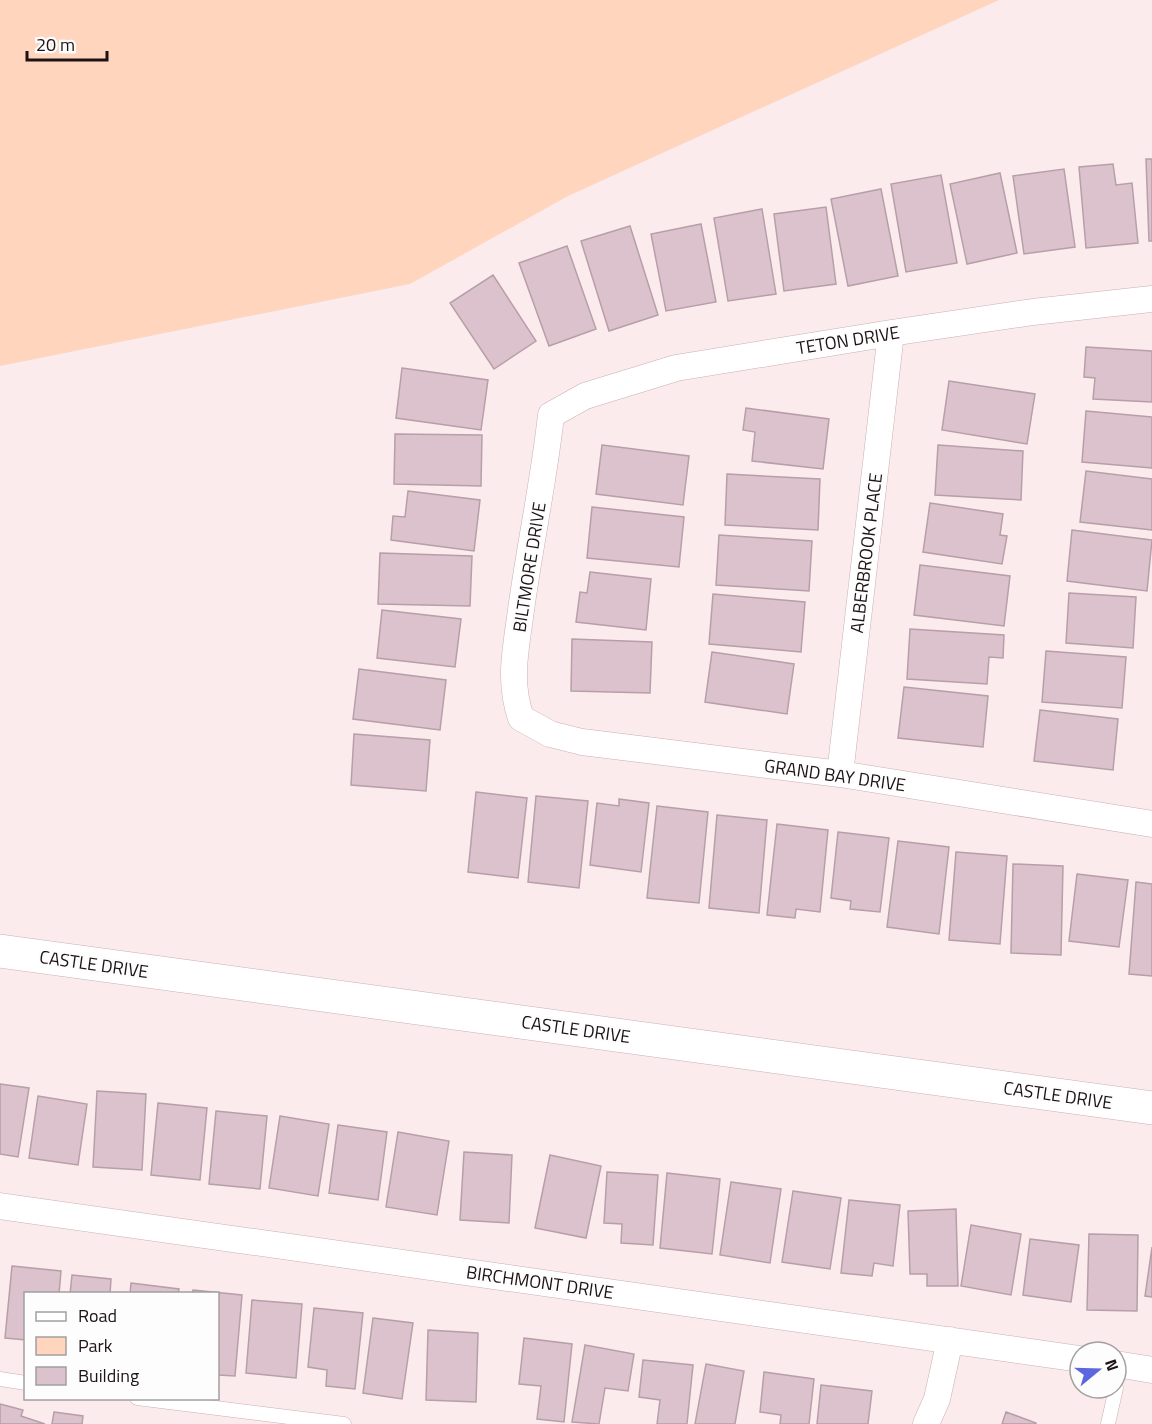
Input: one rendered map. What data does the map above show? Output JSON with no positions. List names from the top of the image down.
{
  "streets": {
    "street": [
      "TETON DRIVE",
      "ALBERBROOK PLACE",
      "BILTMORE DRIVE",
      "GRAND BAY DRIVE",
      "CASTLE DRIVE",
      "BIRCHMONT DRIVE"
    ]
  },
  "crossings": [
    ["TETON DRIVE", "ALBERBROOK PLACE"],
    ["TETON DRIVE", "BILTMORE DRIVE"],
    ["ALBERBROOK PLACE", "GRAND BAY DRIVE"],
    ["BILTMORE DRIVE", "GRAND BAY DRIVE"]
  ],
  "legend": ["Road", "Park", "Building"],
  "scale_bar": "20 m",
  "north": "right"
}
